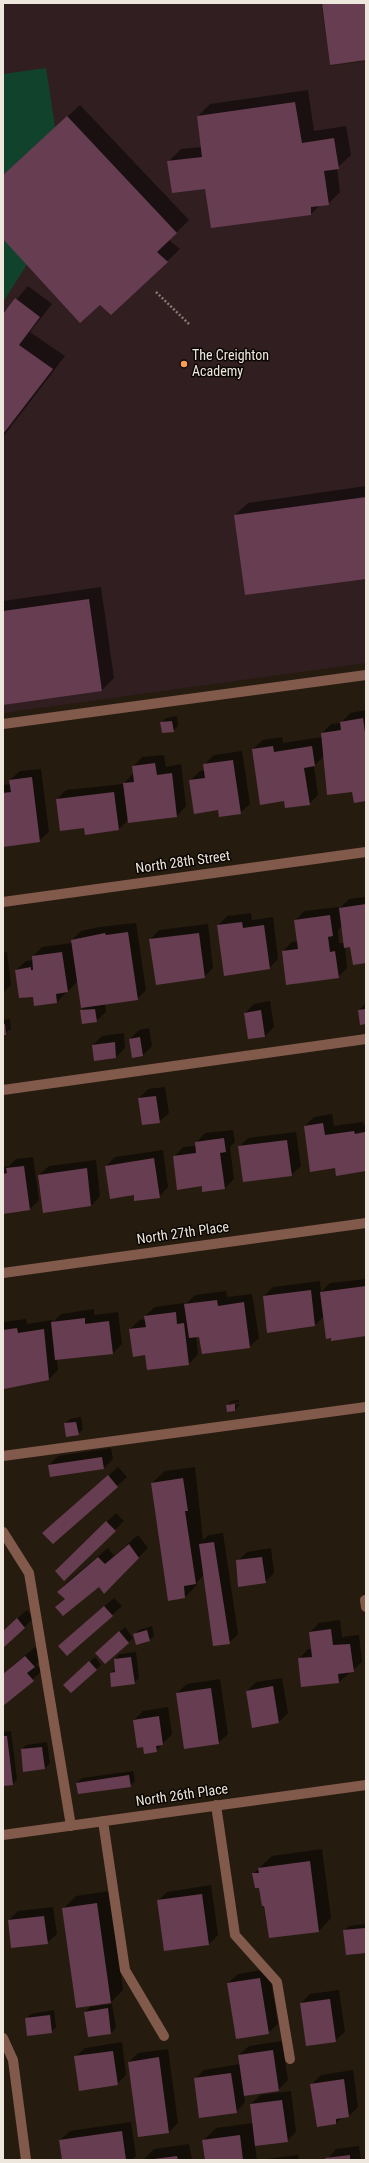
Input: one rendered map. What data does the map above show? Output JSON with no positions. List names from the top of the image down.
{
  "streets": {
    "street": ["North 28th Street", "North 27th Place", "North 26th Place"]
  },
  "places": ["The Creighton Academy"]
}
